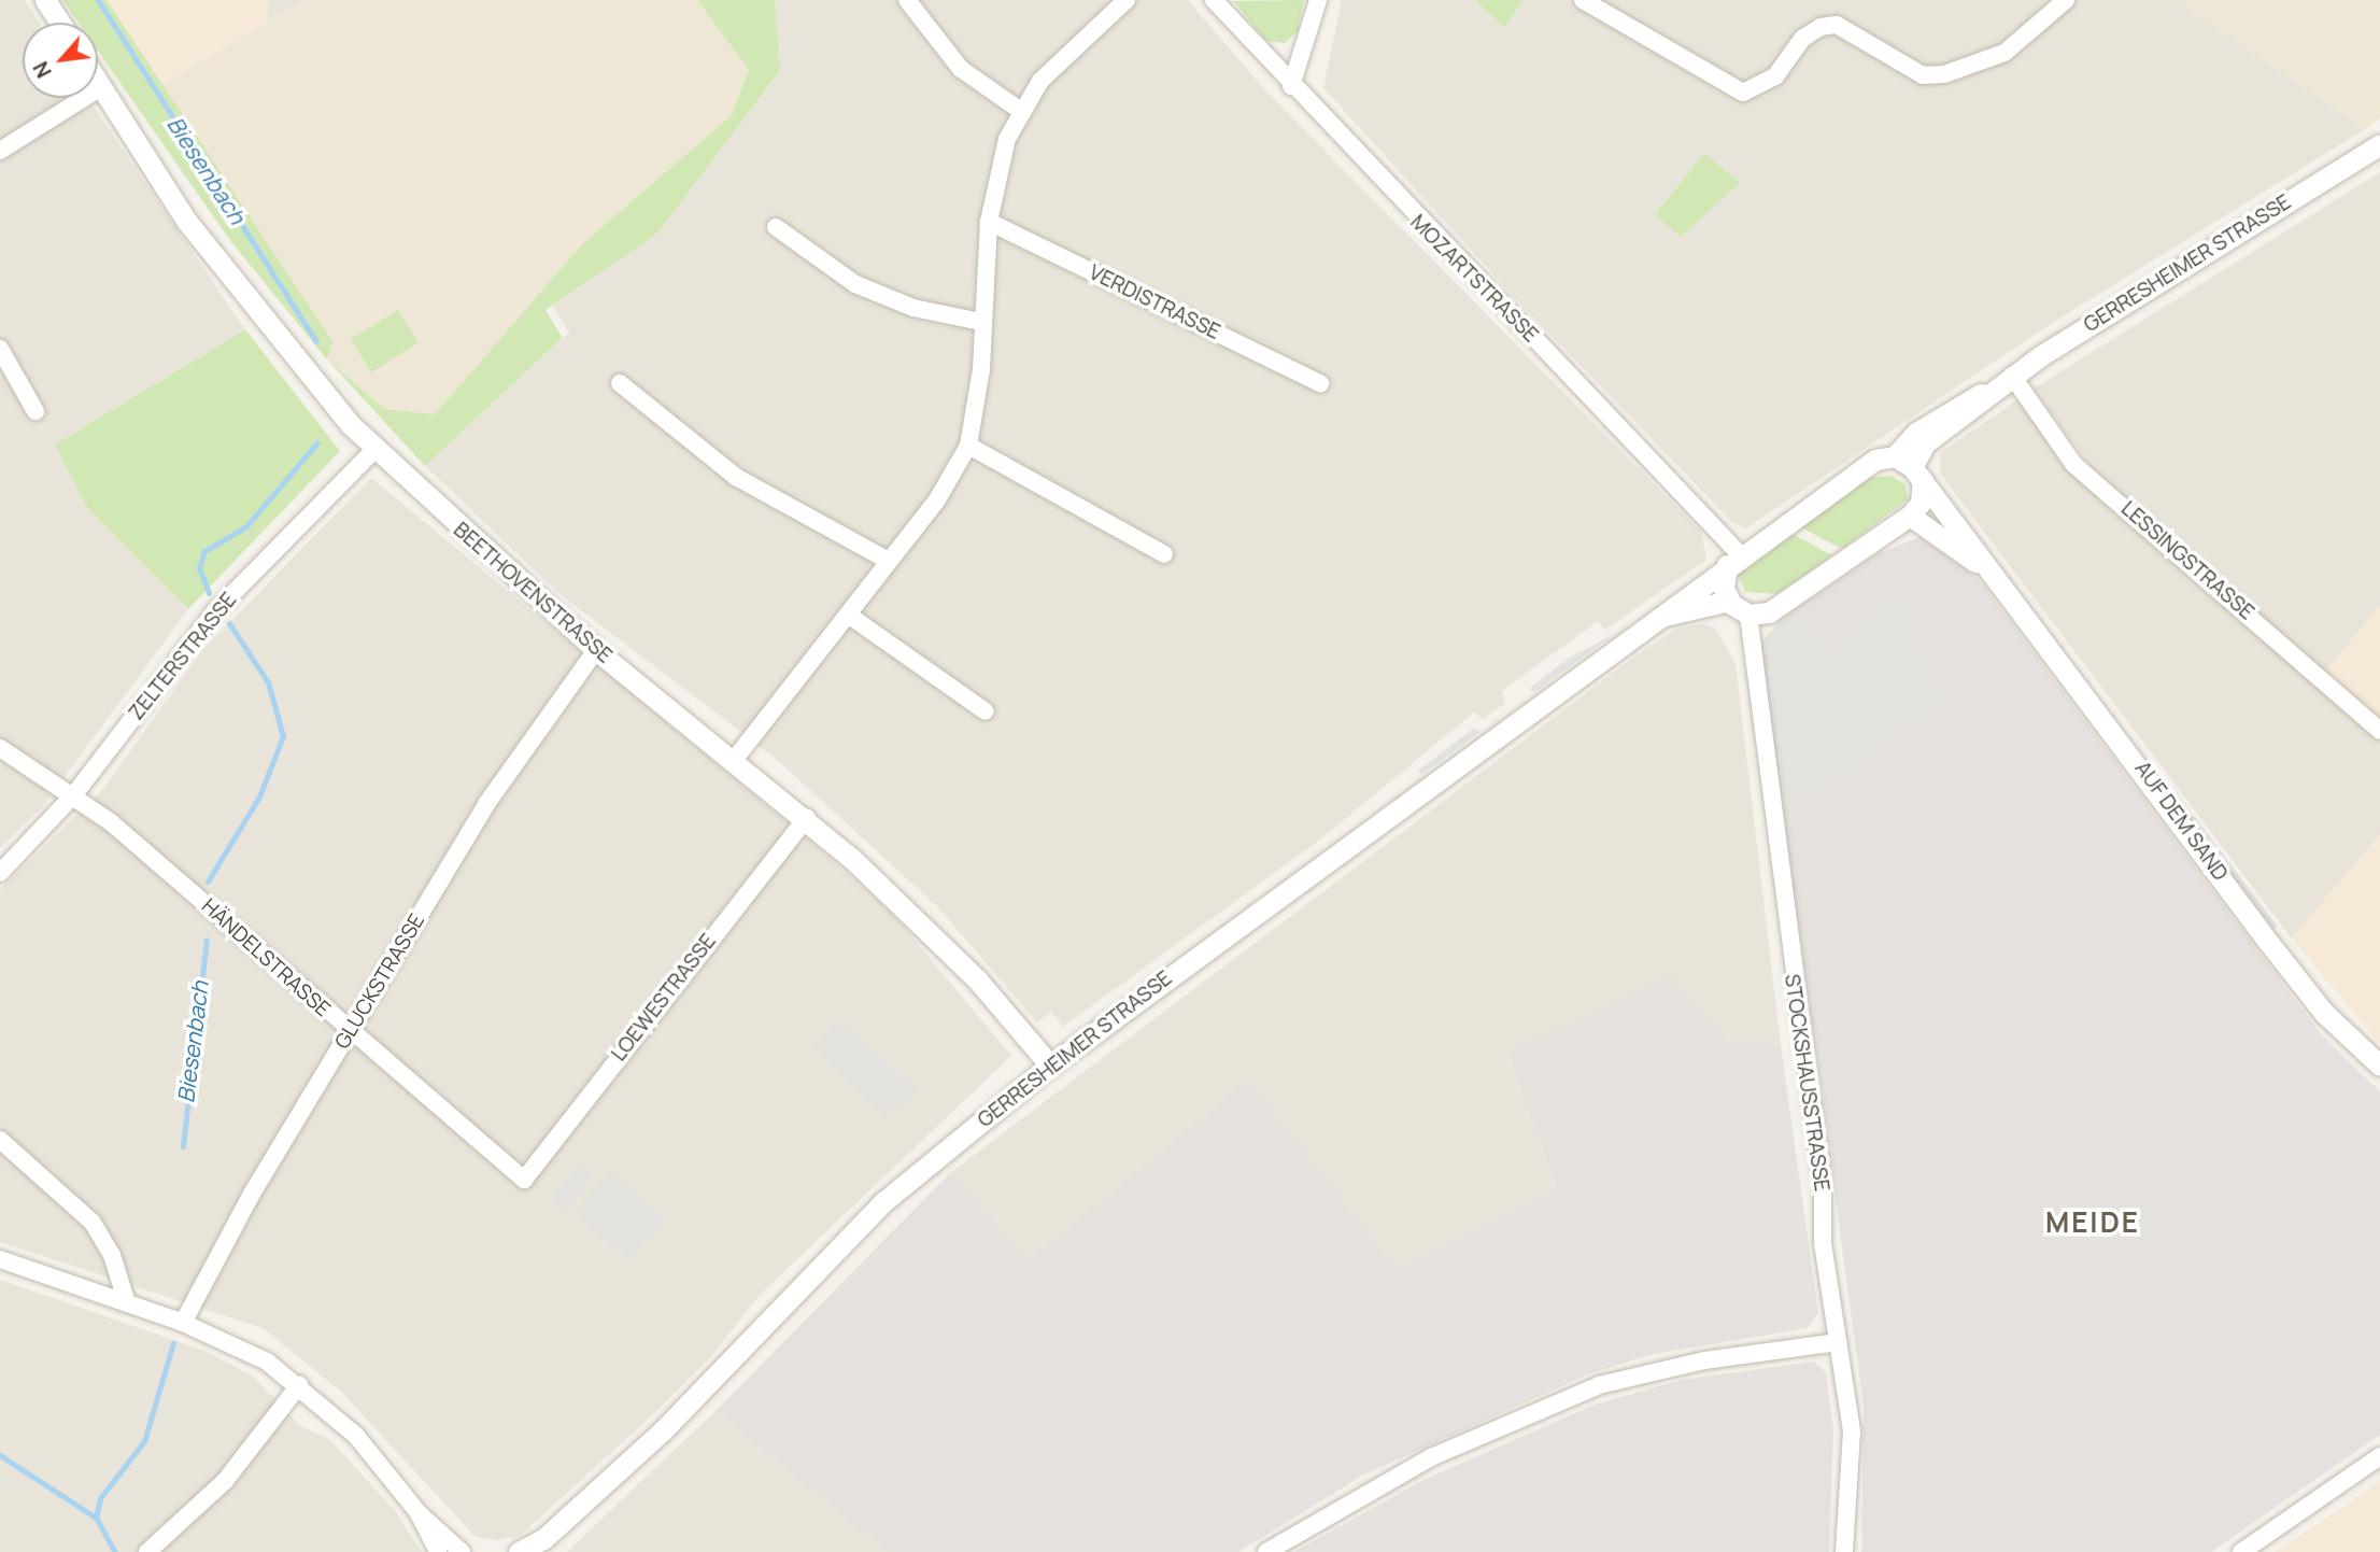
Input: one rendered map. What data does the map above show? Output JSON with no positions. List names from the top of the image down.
{
  "streets": {
    "street": [
      "GERRESHEIMER STRASSE",
      "MOZARTSTRASSE",
      "VERDISTRASSE",
      "LESSINGSTRASSE",
      "BEETHOVENSTRASSE",
      "ZELTERSTRASSE",
      "AUF DEM SAND",
      "HÄNDELSTRASSE",
      "GLUCKSTRASSE",
      "LOEWESTRASSE",
      "STOCKSHAUSSTRASSE"
    ]
  },
  "crossings": [
    ["GERRESHEIMER STRASSE", "MOZARTSTRASSE"],
    ["GERRESHEIMER STRASSE", "LESSINGSTRASSE"],
    ["GERRESHEIMER STRASSE", "BEETHOVENSTRASSE"],
    ["GERRESHEIMER STRASSE", "AUF DEM SAND"],
    ["BEETHOVENSTRASSE", "ZELTERSTRASSE"],
    ["BEETHOVENSTRASSE", "GLUCKSTRASSE"],
    ["BEETHOVENSTRASSE", "LOEWESTRASSE"],
    ["ZELTERSTRASSE", "HÄNDELSTRASSE"],
    ["HÄNDELSTRASSE", "GLUCKSTRASSE"],
    ["HÄNDELSTRASSE", "LOEWESTRASSE"]
  ],
  "districts": ["MEIDE"],
  "water": ["Biesenbach"],
  "north": "bottom left"
}
